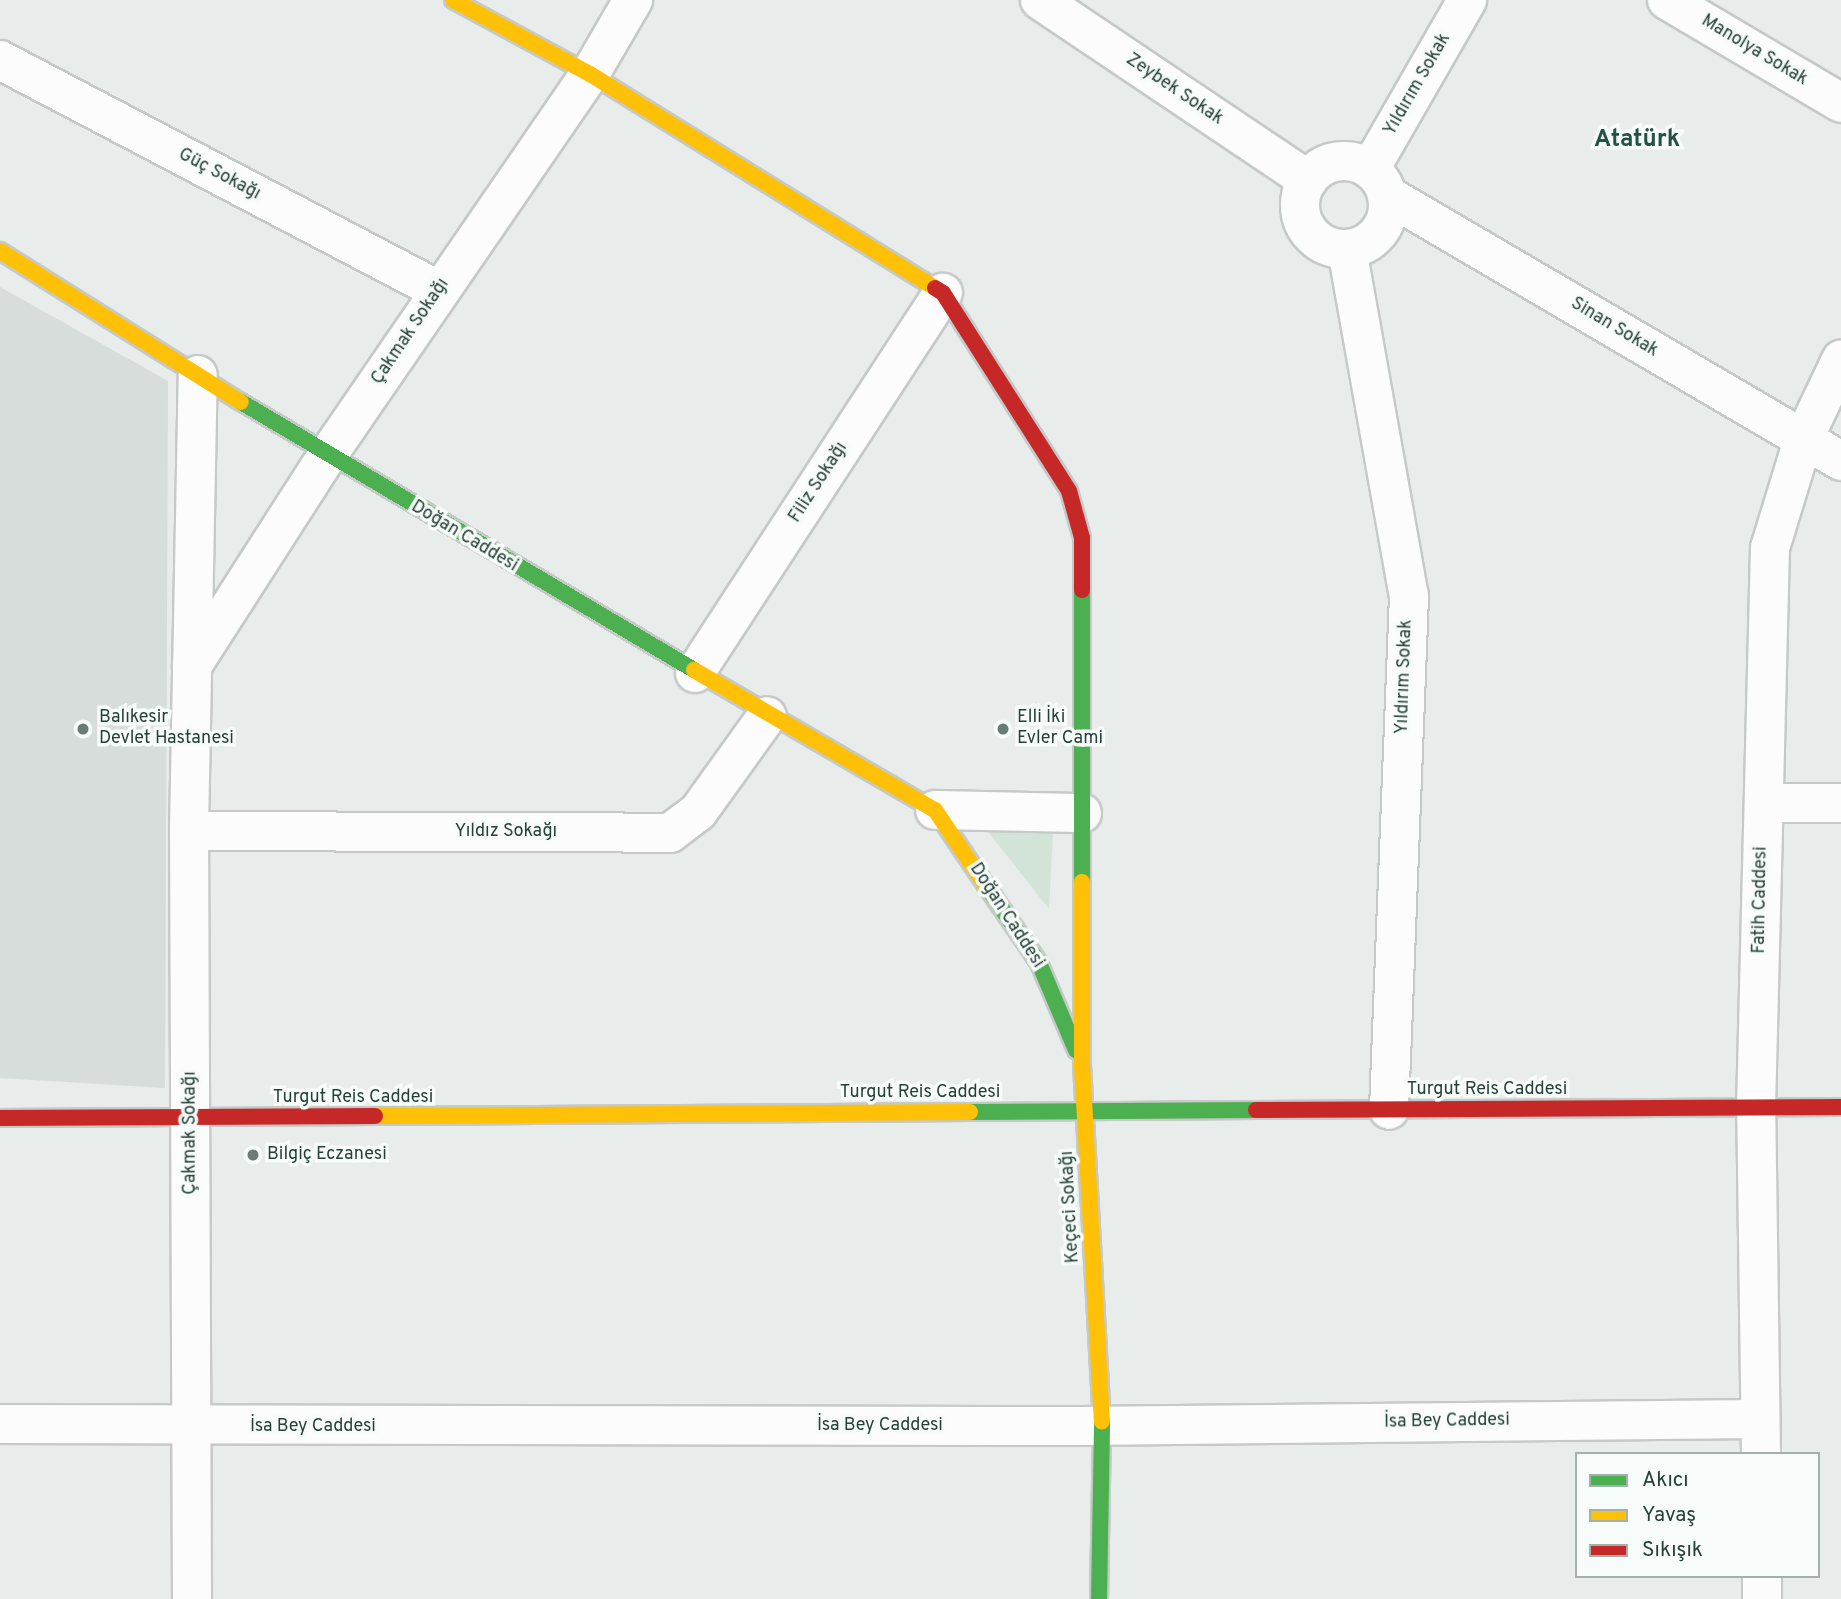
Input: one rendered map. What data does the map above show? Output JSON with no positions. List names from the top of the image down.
{
  "streets": {
    "street": [
      "Manolya Sokak",
      "Yıldırım Sokak",
      "Zeybek Sokak",
      "Güç Sokağı",
      "Sinan Sokak",
      "Çakmak Sokağı",
      "Filiz Sokağı",
      "Doğan Caddesi",
      "Yıldız Sokağı",
      "Fatih Caddesi",
      "Turgut Reis Caddesi",
      "Keçeci Sokağı",
      "İsa Bey Caddesi"
    ]
  },
  "crossings": [
    ["Yıldırım Sokak", "Zeybek Sokak"],
    ["Yıldırım Sokak", "Sinan Sokak"],
    ["Yıldırım Sokak", "Turgut Reis Caddesi"],
    ["Zeybek Sokak", "Sinan Sokak"],
    ["Güç Sokağı", "Çakmak Sokağı"],
    ["Sinan Sokak", "Fatih Caddesi"],
    ["Çakmak Sokağı", "Doğan Caddesi"],
    ["Çakmak Sokağı", "Yıldız Sokağı"],
    ["Çakmak Sokağı", "Turgut Reis Caddesi"],
    ["Çakmak Sokağı", "İsa Bey Caddesi"],
    ["Filiz Sokağı", "Doğan Caddesi"],
    ["Filiz Sokağı", "Keçeci Sokağı"],
    ["Doğan Caddesi", "Yıldız Sokağı"],
    ["Doğan Caddesi", "Keçeci Sokağı"],
    ["Fatih Caddesi", "Turgut Reis Caddesi"],
    ["Fatih Caddesi", "İsa Bey Caddesi"],
    ["Turgut Reis Caddesi", "Keçeci Sokağı"],
    ["Keçeci Sokağı", "İsa Bey Caddesi"]
  ],
  "districts": ["Atatürk"],
  "places": ["Balıkesir Devlet Hastanesi", "Elli İki Evler Cami", "Bilgiç Eczanesi"],
  "legend": ["Akıcı", "Yavaş", "Sıkışık"]
}
